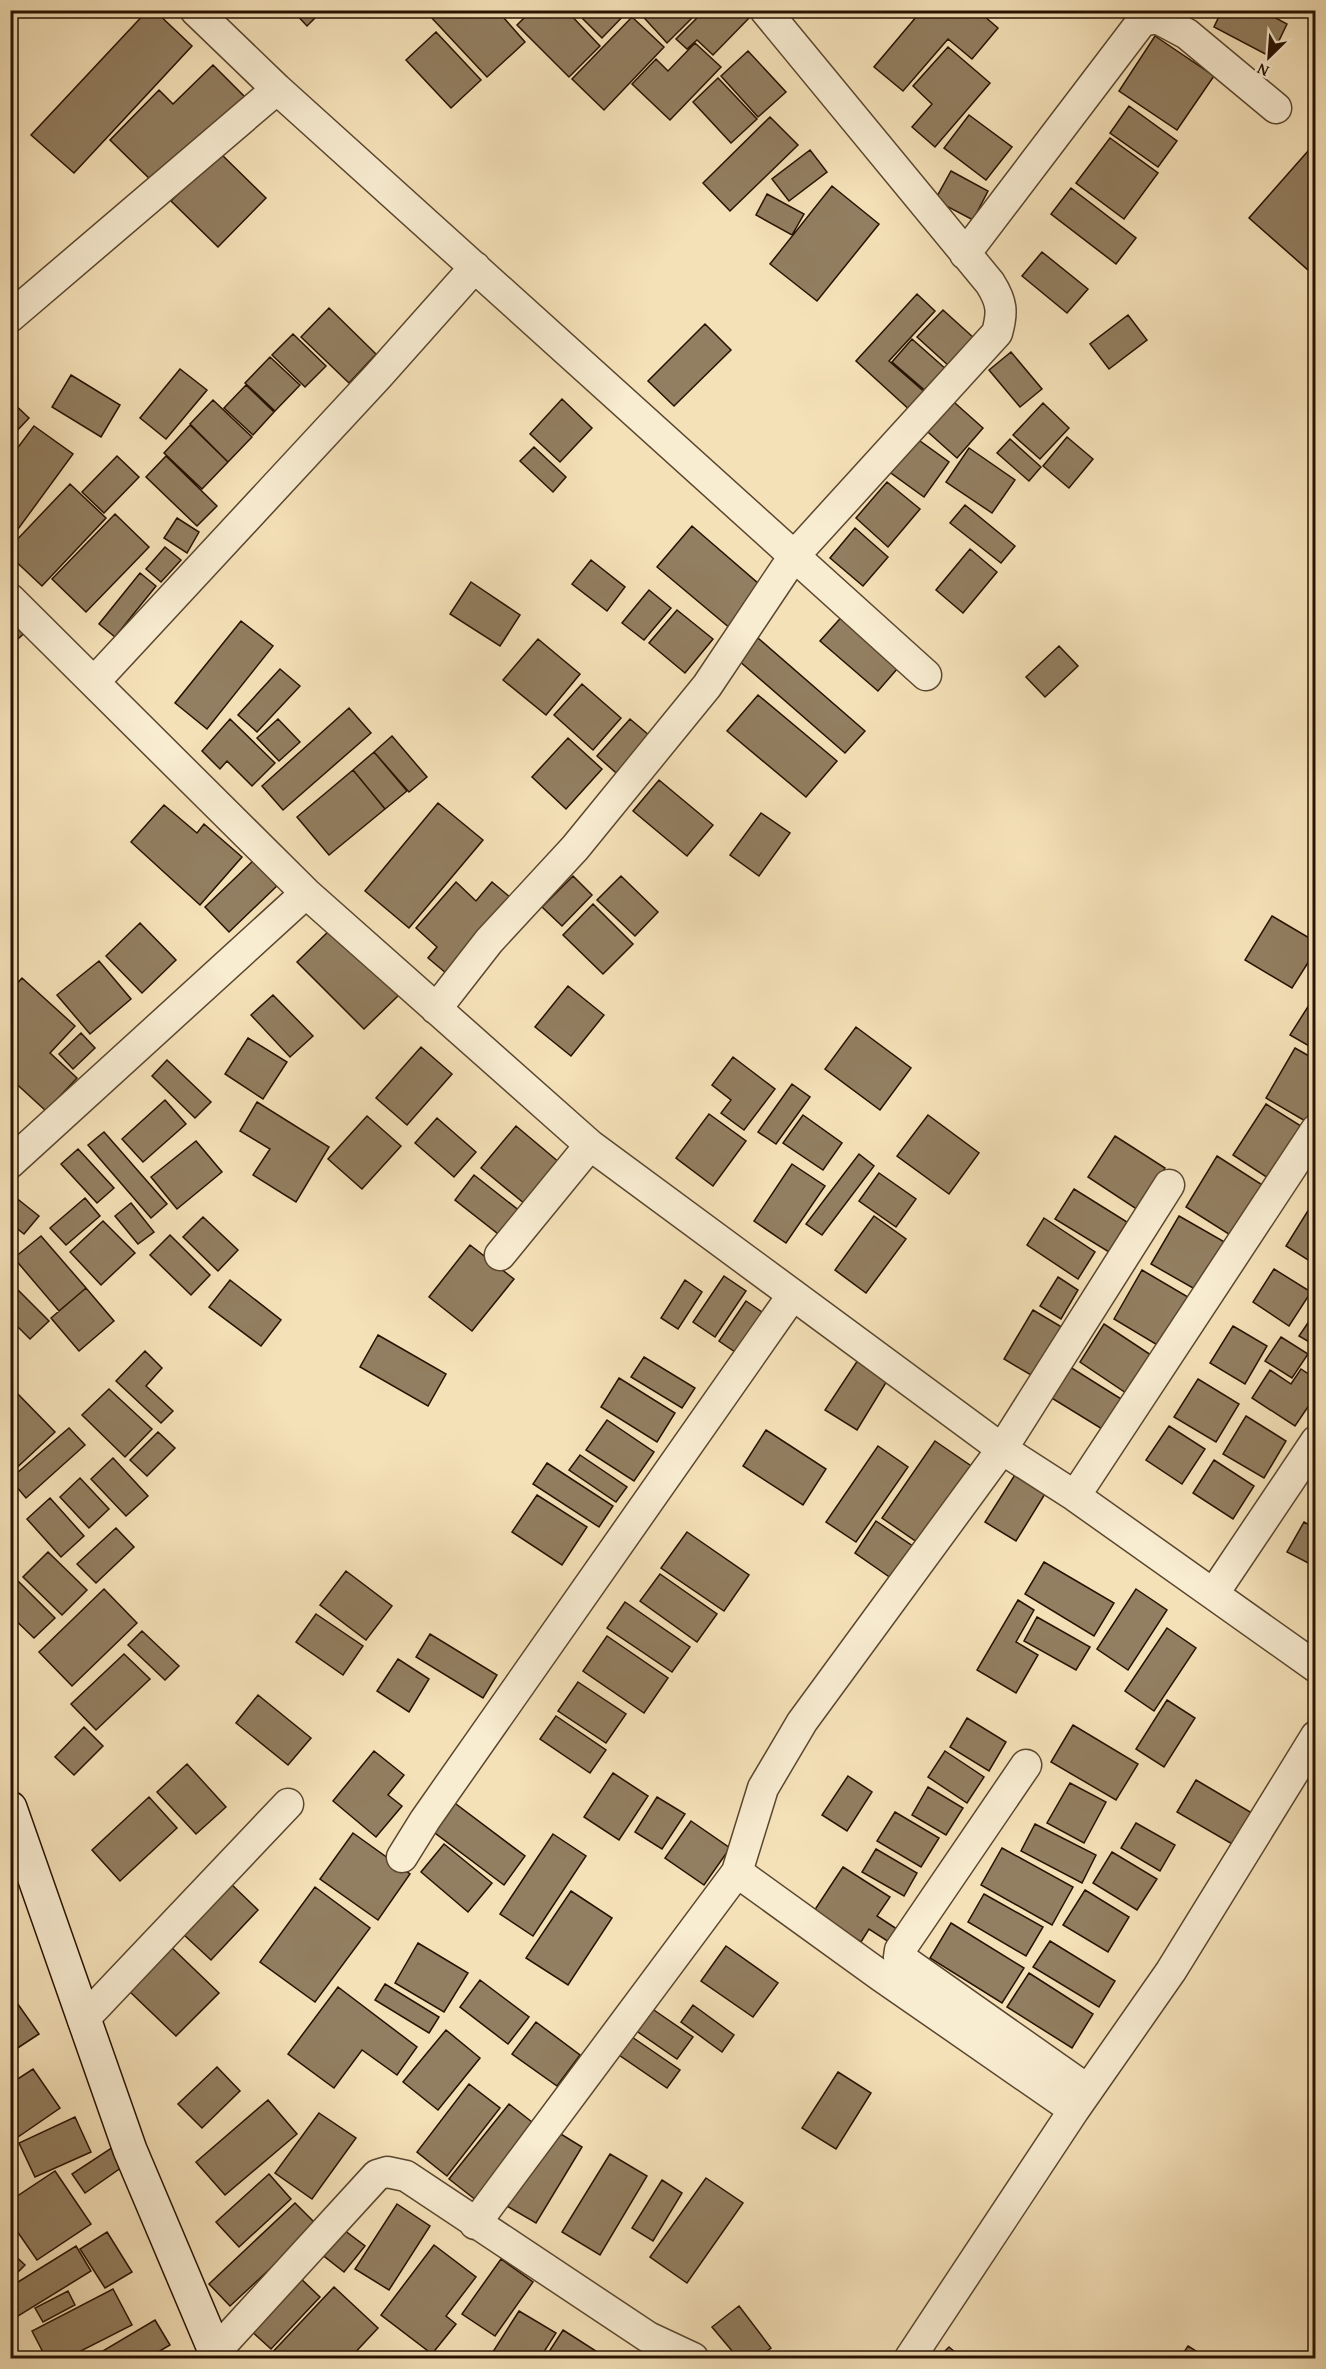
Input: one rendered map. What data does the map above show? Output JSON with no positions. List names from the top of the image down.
{
  "north": "bottom left"
}
